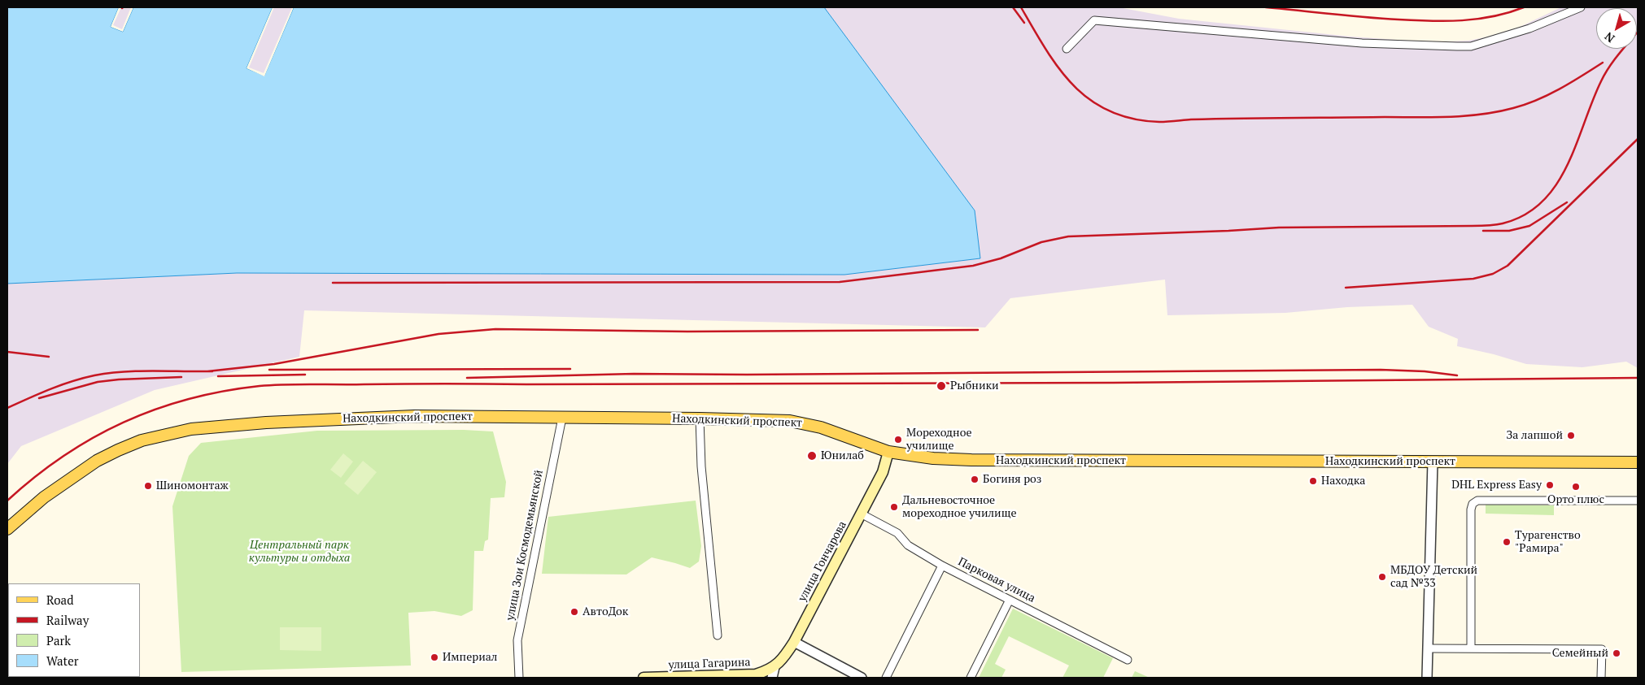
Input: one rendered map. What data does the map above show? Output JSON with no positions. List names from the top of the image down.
{
  "streets": {
    "main road": ["Находкинский проспект", "улица Гончарова", "улица Гагарина"],
    "street": ["улица Зои Космодемьянской", "Парковая улица"]
  },
  "crossings": [
    ["Находкинский проспект", "улица Зои Космодемьянской"],
    ["Находкинский проспект", "улица Гончарова"],
    ["улица Гончарова", "Парковая улица"],
    ["улица Гончарова", "улица Гагарина"]
  ],
  "parks": ["Центральный парк культуры и отдыха"],
  "places": [
    "Рыбники",
    "За лапшой",
    "Мореходное училище",
    "Юнилаб",
    "Богиня роз",
    "Находка",
    "DHL Express Easy",
    "Шиномонтаж",
    "Орто плюс",
    "Дальневосточное мореходное училище",
    "Турагенство \"Рамира\"",
    "МБДОУ Детский сад №33",
    "АвтоДок",
    "Семейный",
    "Империал"
  ],
  "legend": [
    "Road",
    "Railway",
    "Park",
    "Water"
  ],
  "north": "bottom left"
}
